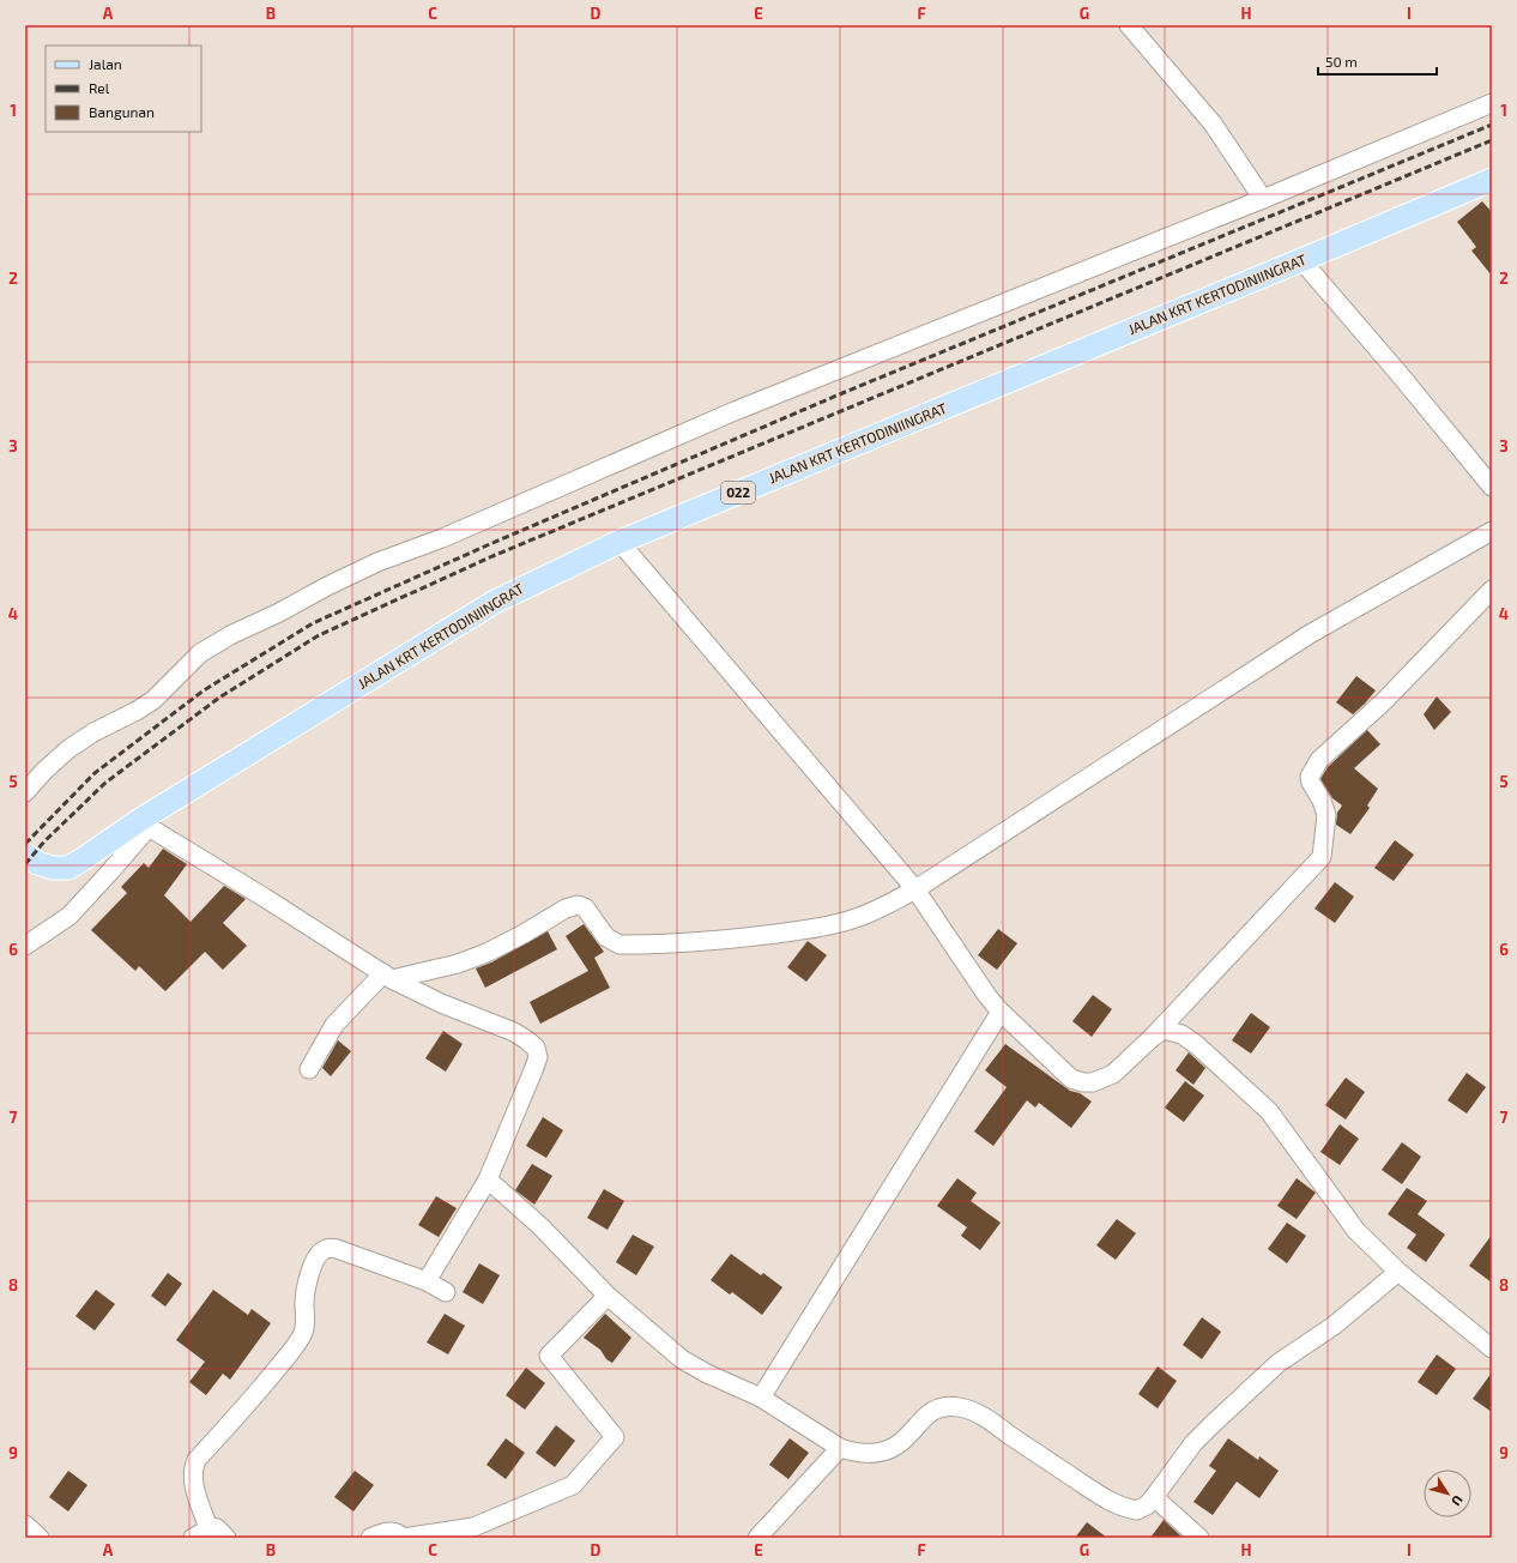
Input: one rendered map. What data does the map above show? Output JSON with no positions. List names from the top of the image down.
{
  "streets": {
    "main road": ["JALAN KRT KERTODINIINGRAT", "022"]
  },
  "legend": ["Jalan", "Rel", "Bangunan"],
  "scale_bar": "50 m",
  "north": "bottom right",
  "grid": {
    "columns": [
      "A",
      "B",
      "C",
      "D",
      "E",
      "F",
      "G",
      "H",
      "I"
    ],
    "rows": [
      "1",
      "2",
      "3",
      "4",
      "5",
      "6",
      "7",
      "8",
      "9"
    ]
  }
}
